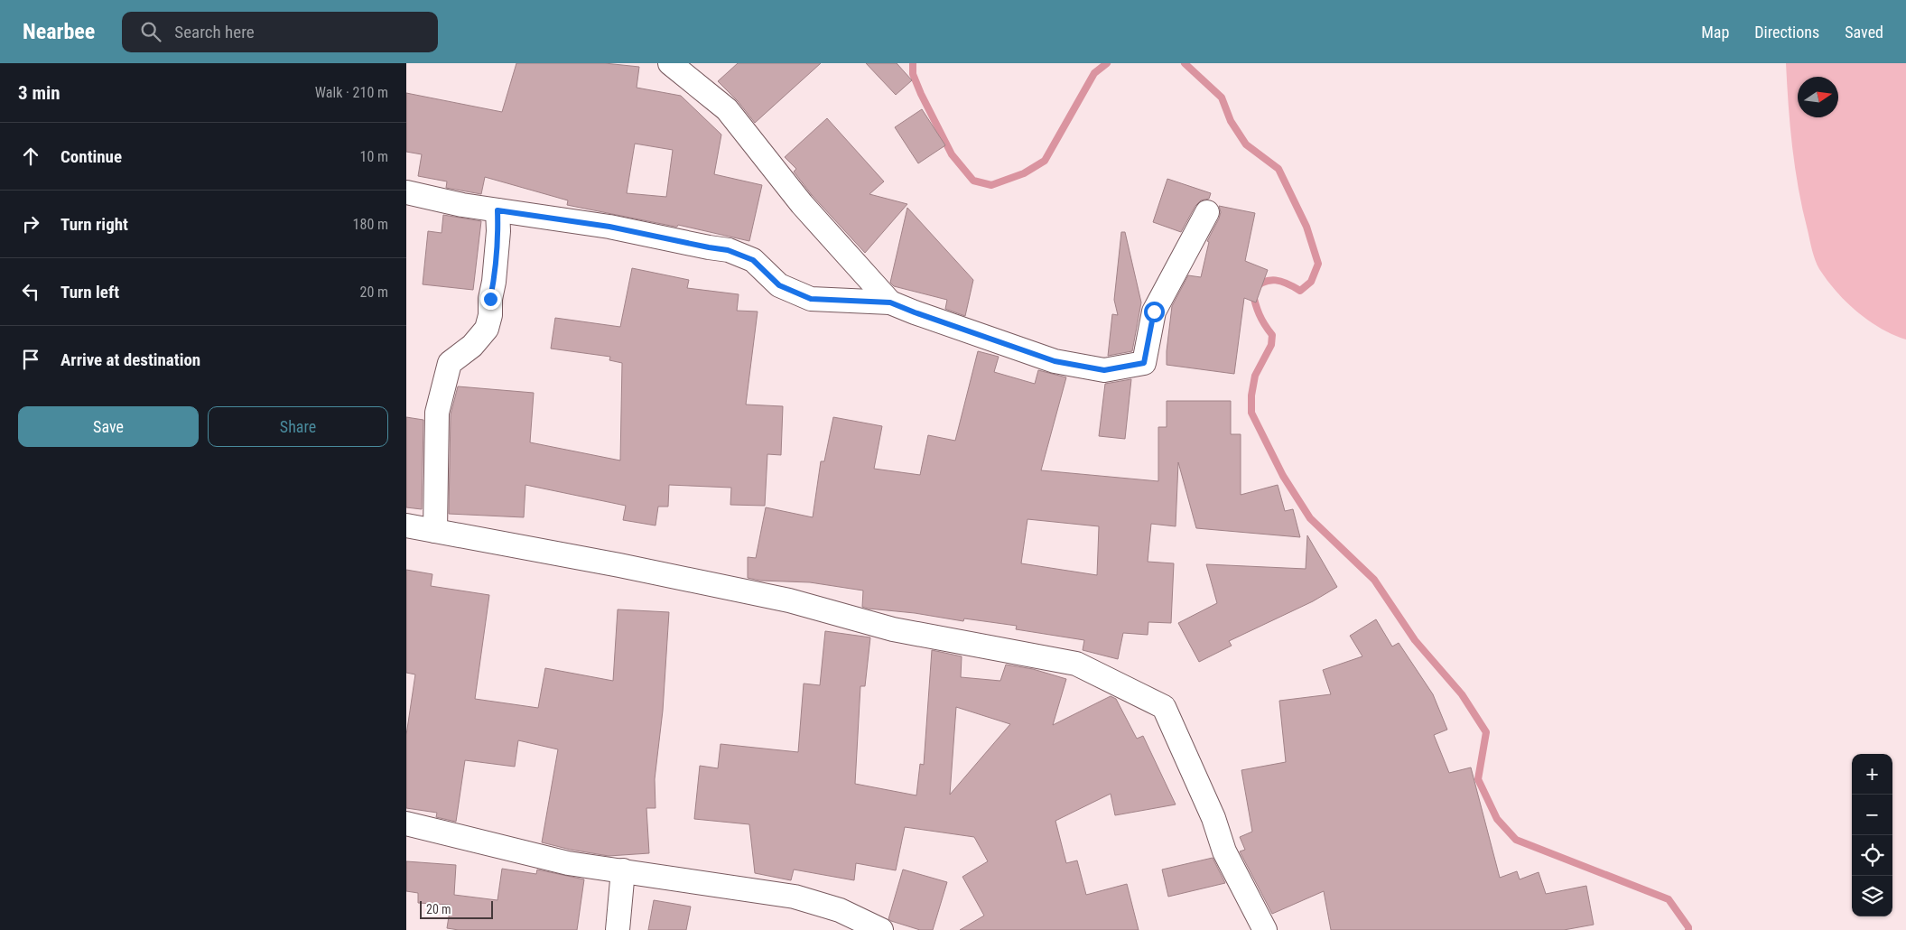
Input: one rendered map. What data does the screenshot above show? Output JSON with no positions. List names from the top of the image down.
{
  "scale_bar": "20 m",
  "north": "right",
  "page": {
    "header": "Nearbee",
    "search": "Search here",
    "nav": ["Map", "Directions", "Saved"],
    "heading": ["3 min", "Walk · 210 m"],
    "list": [
      ["Continue", "10 m"],
      ["Turn right", "180 m"],
      ["Turn left", "20 m"],
      "Arrive at destination"
    ],
    "buttons": ["Save", "Share"],
    "map_buttons": ["+", "−"],
    "scale": "20 m"
  }
}
